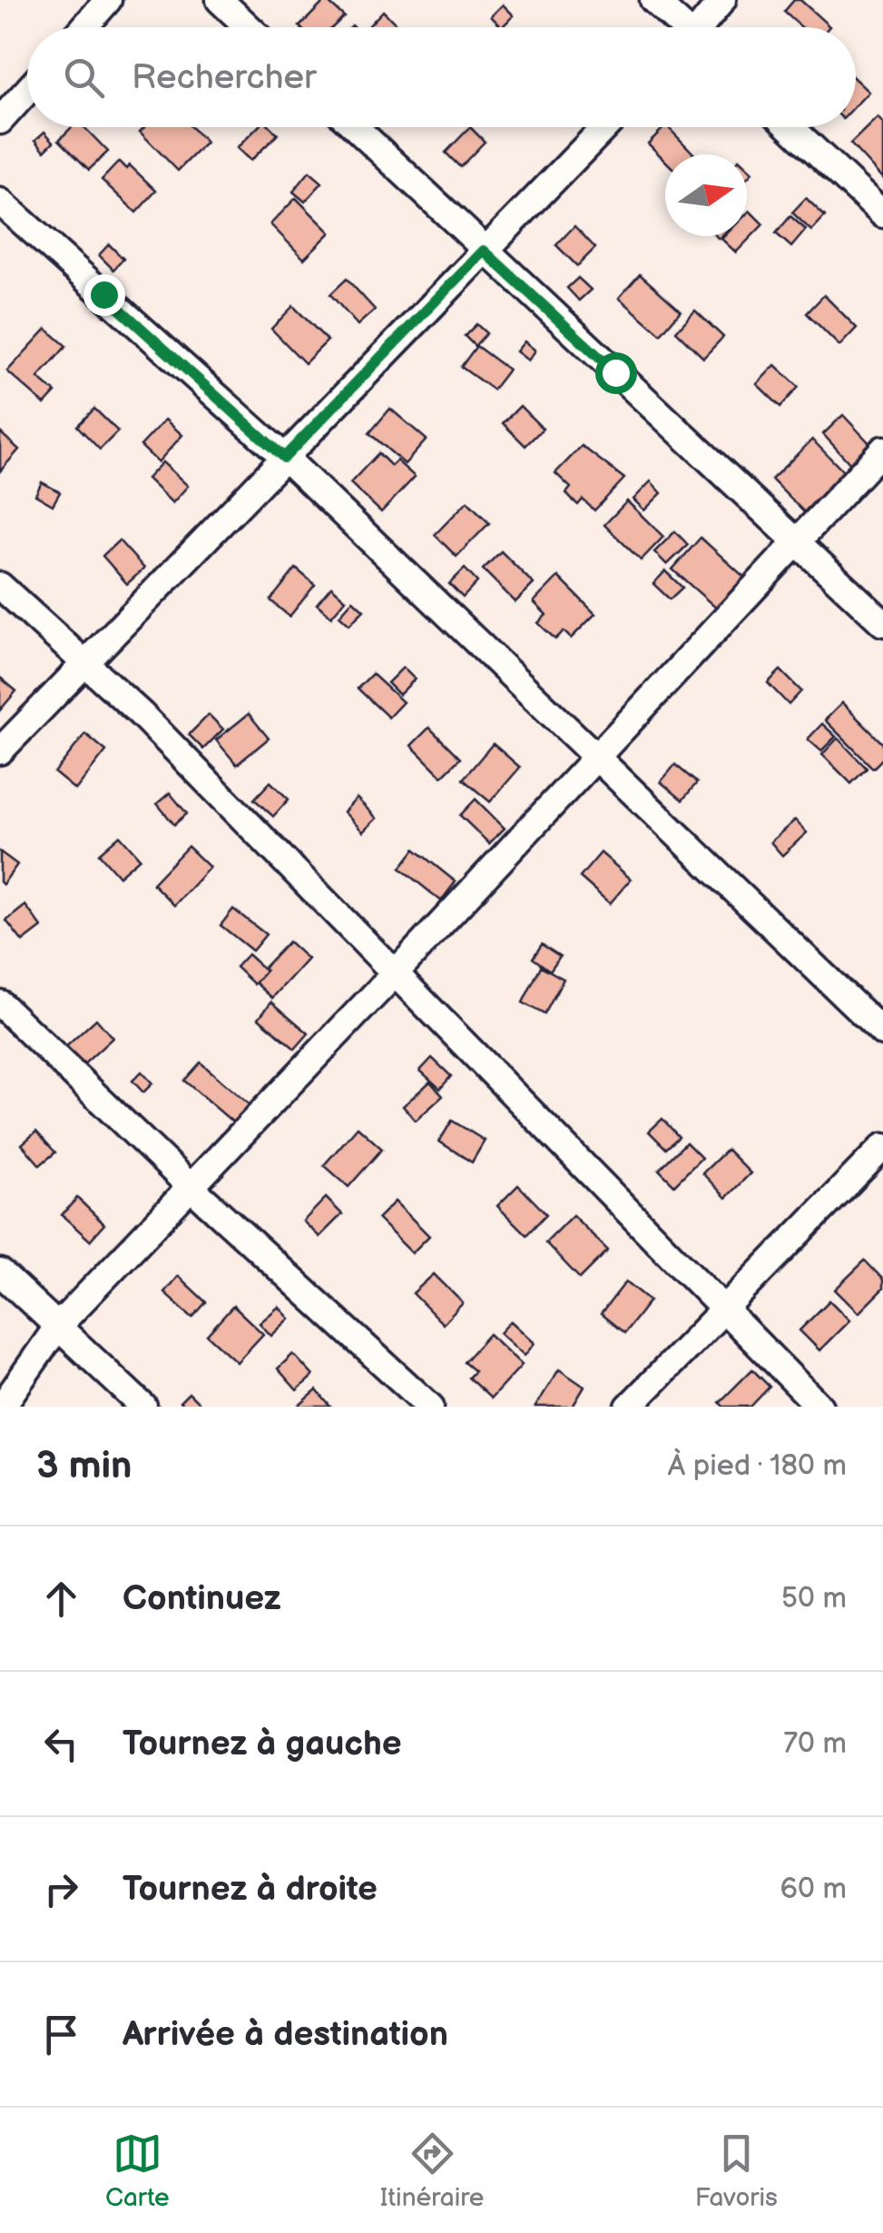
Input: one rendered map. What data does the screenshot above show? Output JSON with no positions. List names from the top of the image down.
{
  "north": "right",
  "page": {
    "search": "Rechercher",
    "heading": ["3 min", "À pied · 180 m"],
    "list": [
      ["Continuez", "50 m"],
      ["Tournez à gauche", "70 m"],
      ["Tournez à droite", "60 m"],
      "Arrivée à destination"
    ],
    "nav": ["Carte", "Itinéraire", "Favoris"]
  }
}
